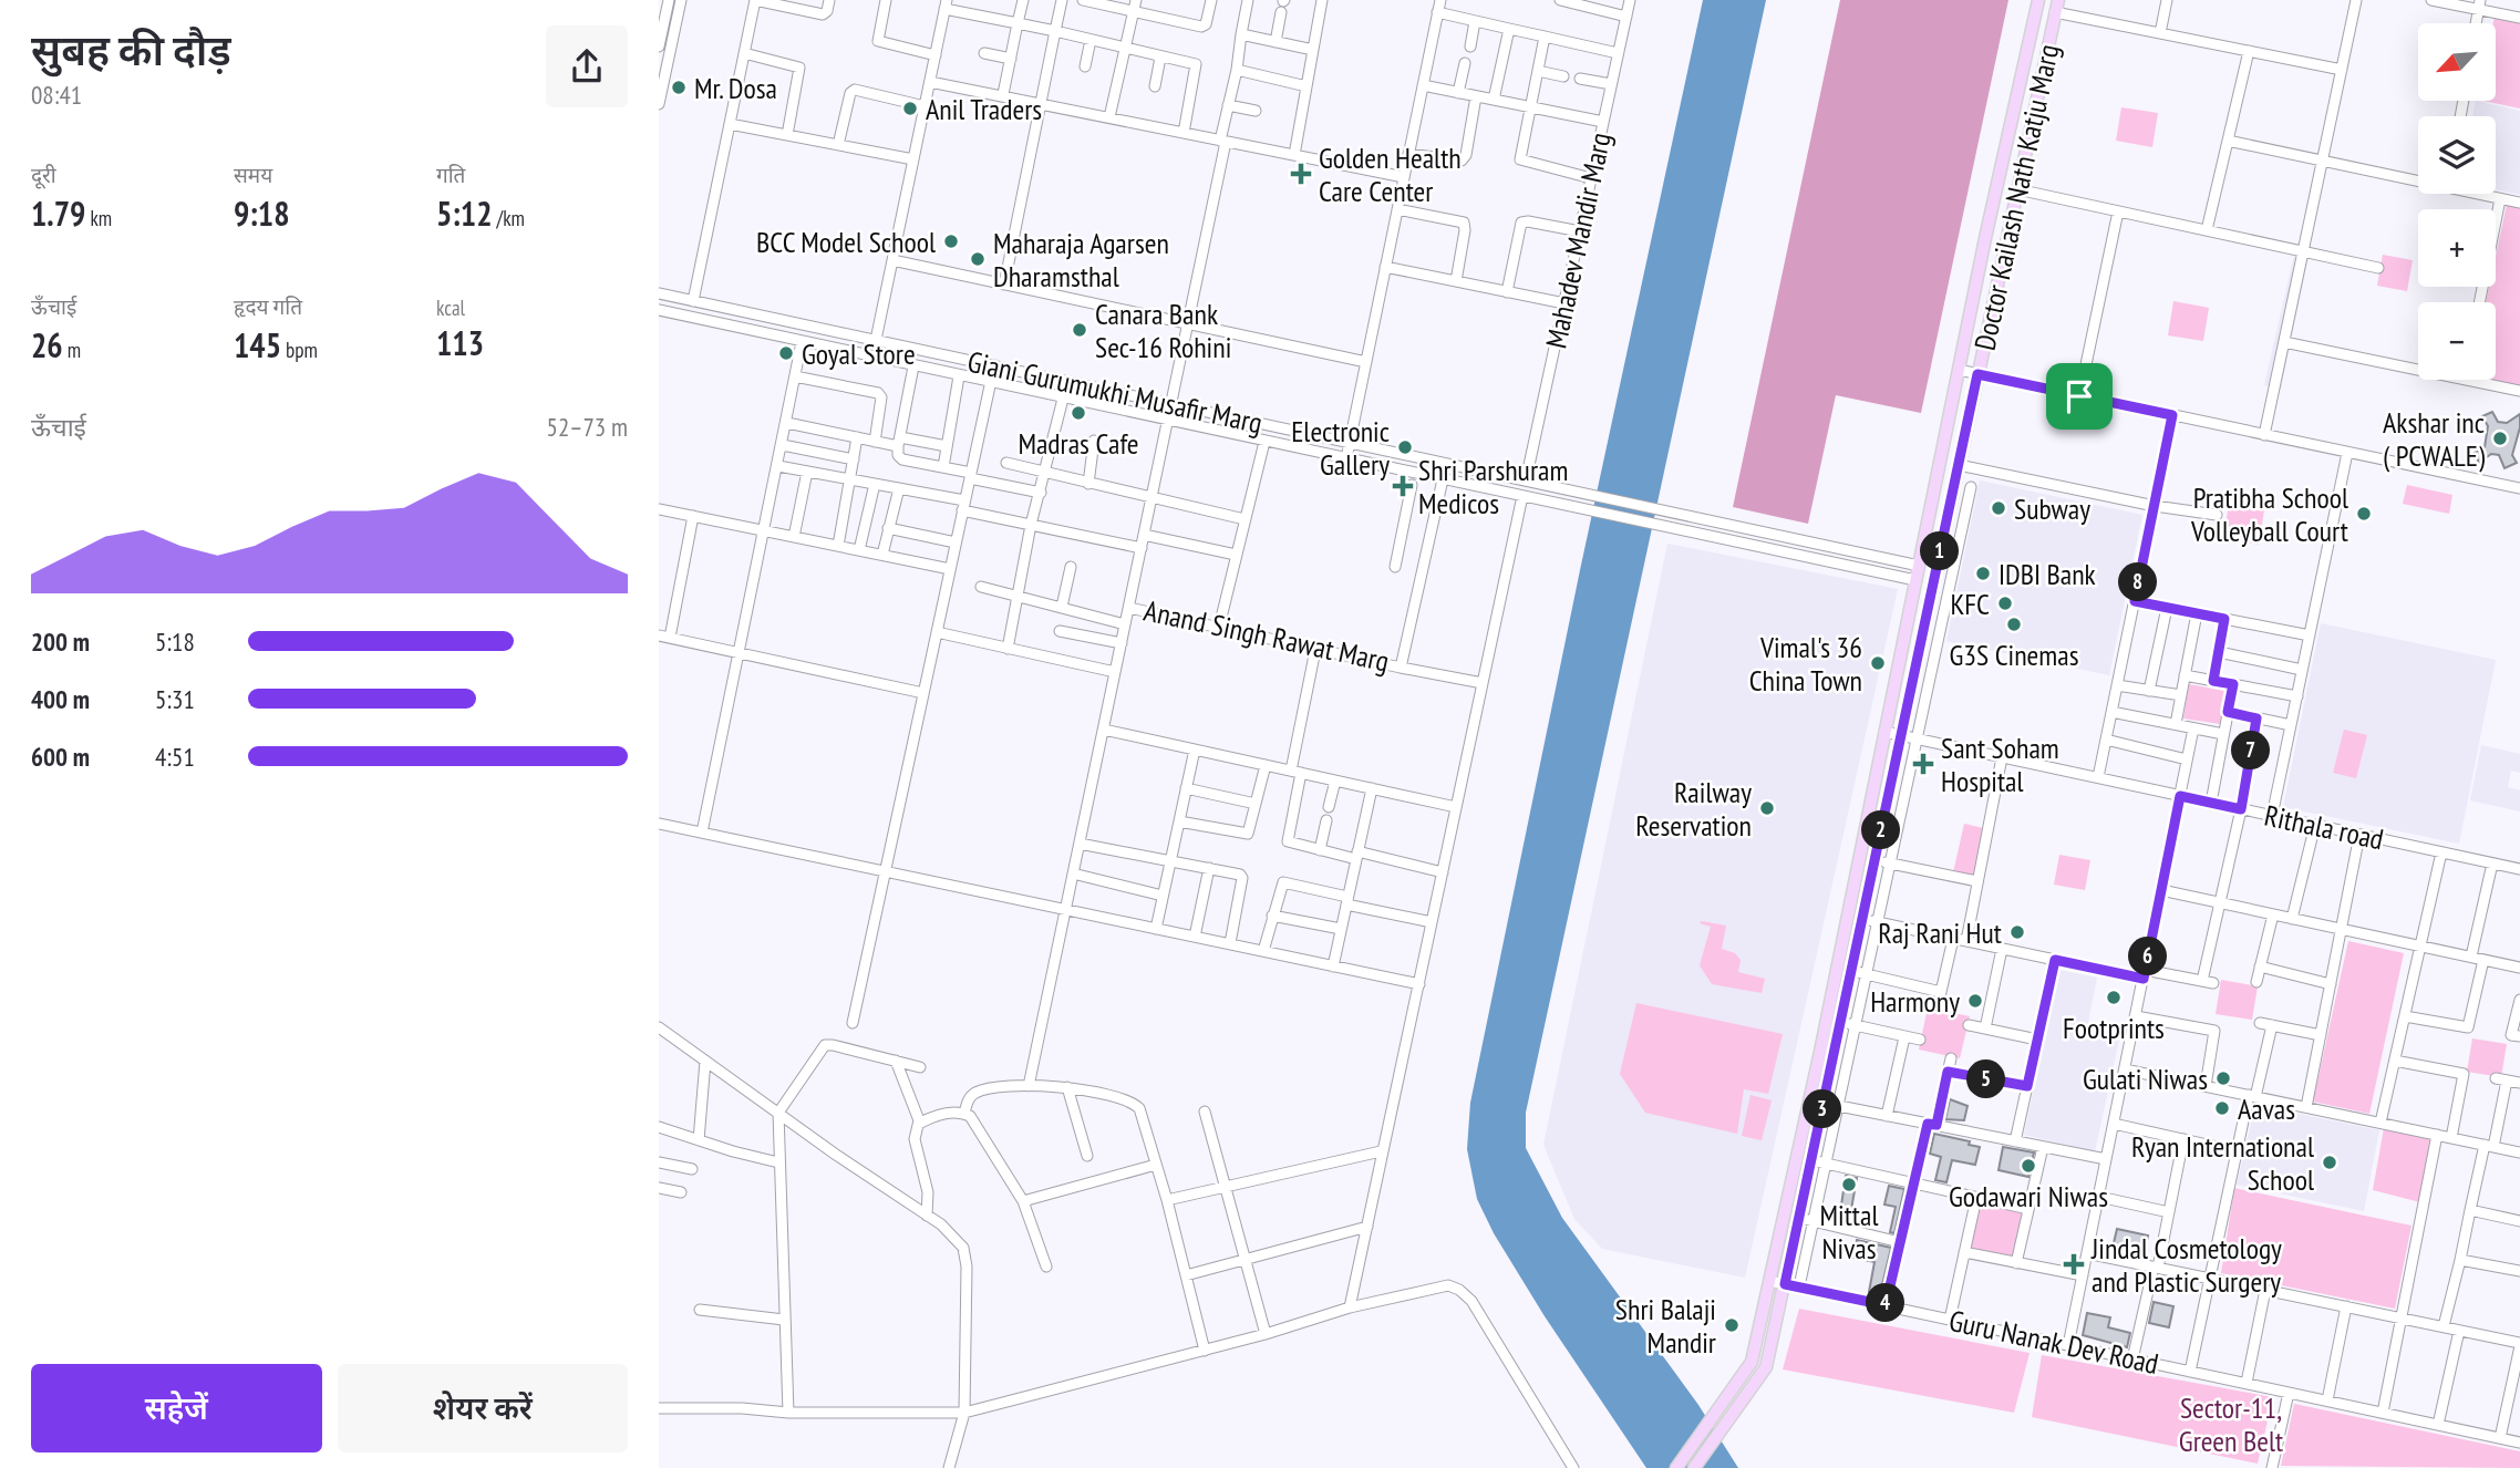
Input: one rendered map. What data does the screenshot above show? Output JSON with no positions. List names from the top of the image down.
{
  "streets": {
    "main road": ["Doctor Kailash Nath Katju Marg"],
    "street": [
      "Mahadev Mandir Marg",
      "Giani Gurumukhi Musafir Marg",
      "Anand Singh Rawat Marg",
      "Rithala road",
      "Guru Nanak Dev Road"
    ]
  },
  "crossings": [
    ["Doctor Kailash Nath Katju Marg", "Giani Gurumukhi Musafir Marg"],
    ["Doctor Kailash Nath Katju Marg", "Rithala road"],
    ["Doctor Kailash Nath Katju Marg", "Guru Nanak Dev Road"],
    ["Mahadev Mandir Marg", "Giani Gurumukhi Musafir Marg"],
    ["Giani Gurumukhi Musafir Marg", "Anand Singh Rawat Marg"]
  ],
  "parks": ["Sector-11, Green Belt"],
  "places": {
    "other": [
      "Mr. Dosa",
      "Anil Traders",
      "BCC Model School",
      "Maharaja Agarsen Dharamsthal",
      "Canara Bank Sec-16 Rohini",
      "Goyal Store",
      "Madras Cafe",
      "Akshar inc ( PCWALE)",
      "Electronic Gallery",
      "Subway",
      "Pratibha School Volleyball Court",
      "IDBI Bank",
      "KFC",
      "G3S Cinemas",
      "Vimal's 36 China Town",
      "Railway Reservation",
      "Raj Rani Hut",
      "Footprints",
      "Harmony",
      "Gulati Niwas",
      "Aavas",
      "Ryan International School",
      "Godawari Niwas",
      "Mittal Nivas",
      "Shri Balaji Mandir"
    ],
    "health": [
      "Golden Health Care Center",
      "Shri Parshuram Medicos",
      "Sant Soham Hospital",
      "Jindal Cosmetology and Plastic Surgery"
    ]
  },
  "north": "bottom left",
  "page": {
    "heading": ["सुबह की दौड़", "08:41"],
    "map_buttons": ["+", "−"],
    "stats": [
      ["दूरी", "1.79 km"],
      ["समय", "9:18"],
      ["गति", "5:12 /km"],
      ["ऊँचाई", "26 m"],
      ["हृदय गति", "145 bpm"],
      ["kcal", "113"]
    ],
    "chart": ["ऊँचाई", "52–73 m"],
    "pins": [
      "1",
      "8",
      "7",
      "2",
      "6",
      "5",
      "3",
      "4"
    ],
    "list": [
      {
        "name": "200 m",
        "note": "5:18"
      },
      {
        "name": "400 m",
        "note": "5:31"
      },
      {
        "name": "600 m",
        "note": "4:51"
      }
    ],
    "buttons": ["सहेजें", "शेयर करें"]
  }
}
